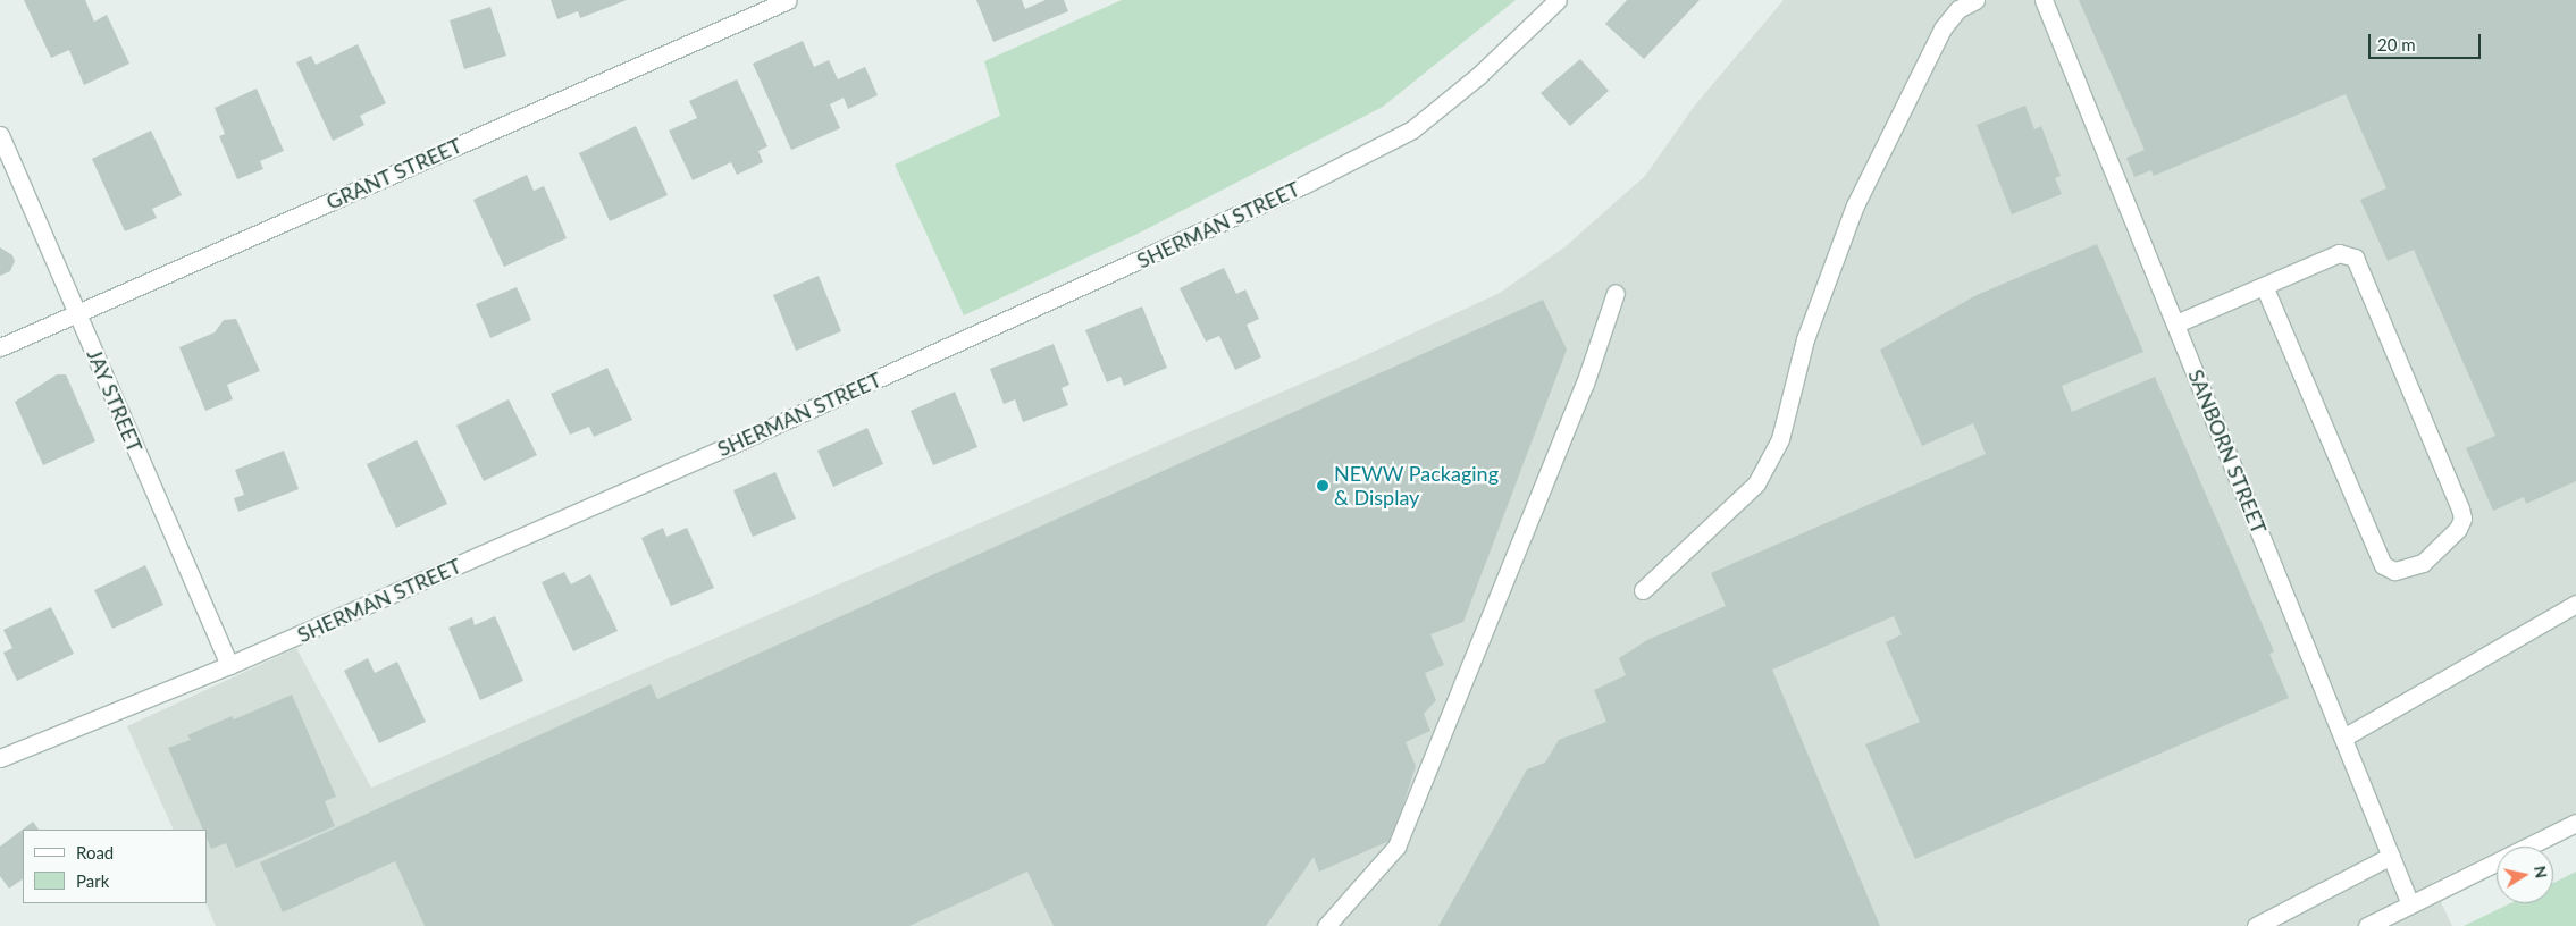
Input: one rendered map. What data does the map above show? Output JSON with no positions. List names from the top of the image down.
{
  "streets": {
    "street": [
      "GRANT STREET",
      "SHERMAN STREET",
      "JAY STREET",
      "SANBORN STREET"
    ]
  },
  "crossings": [
    ["GRANT STREET", "JAY STREET"],
    ["SHERMAN STREET", "JAY STREET"]
  ],
  "places": ["NEWW Packaging & Display"],
  "legend": ["Road", "Park"],
  "scale_bar": "20 m",
  "north": "right"
}
